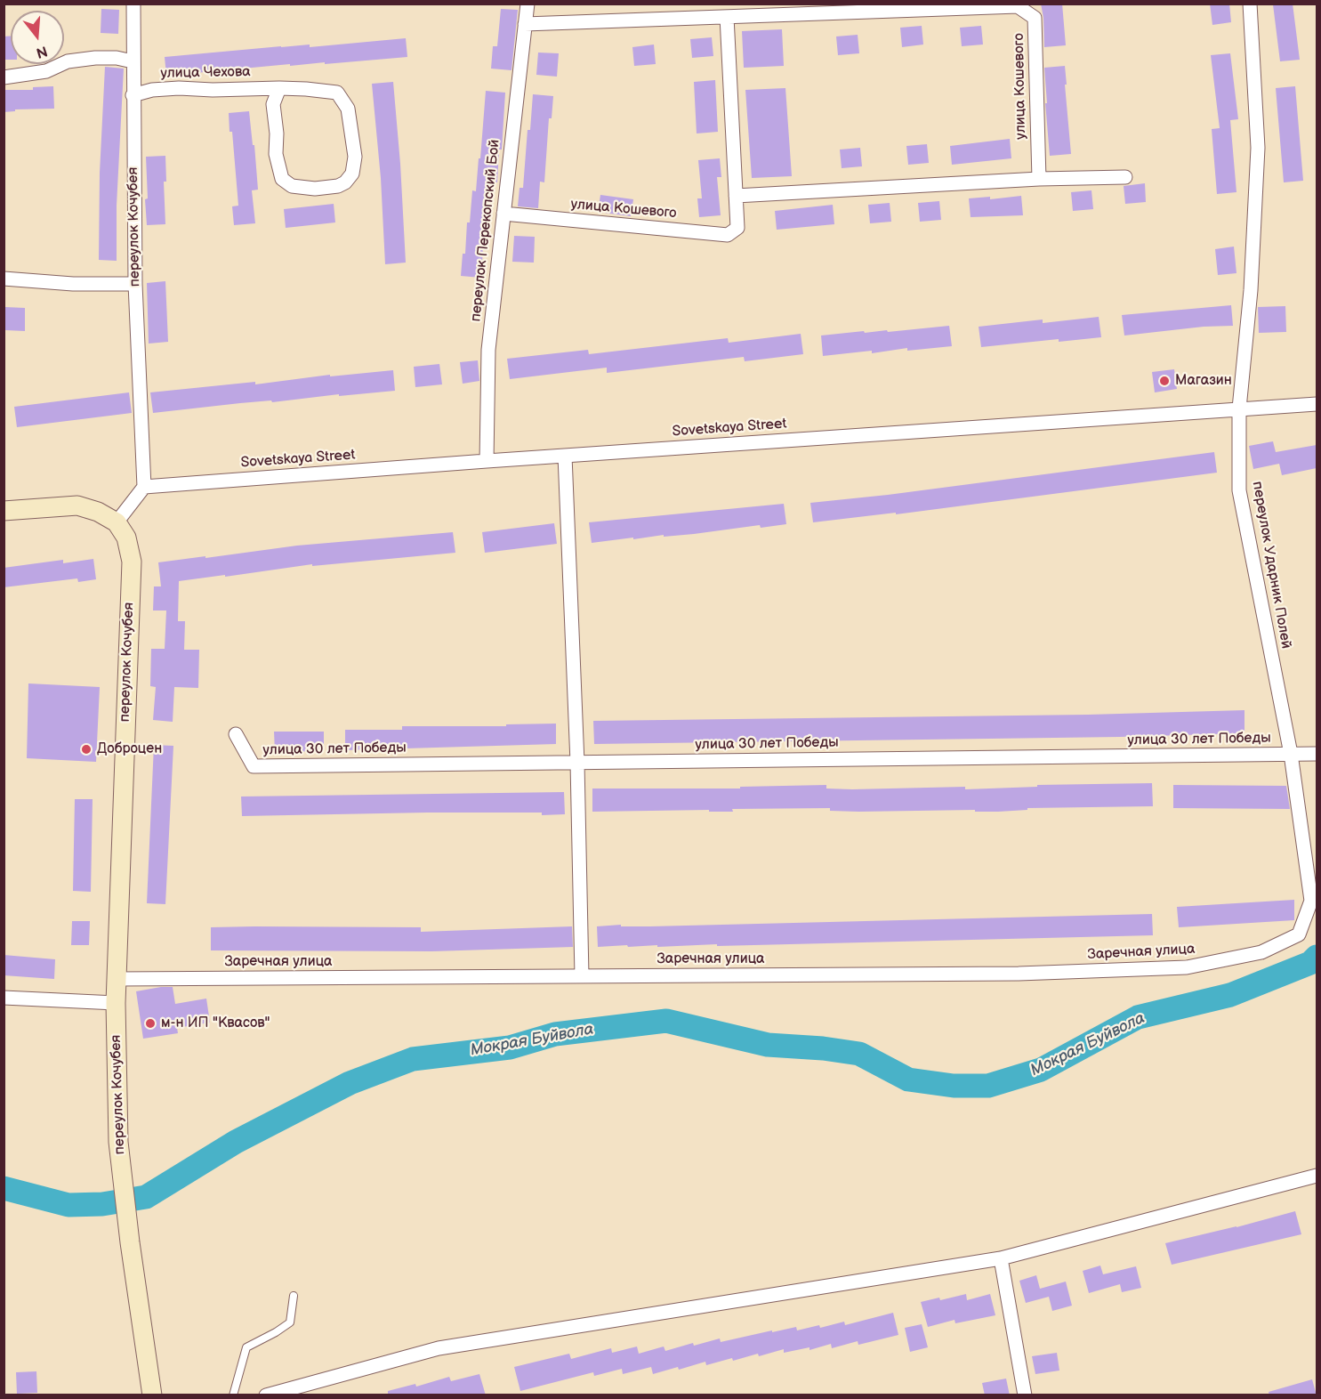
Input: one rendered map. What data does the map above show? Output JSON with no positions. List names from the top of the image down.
{
  "streets": {
    "main road": ["переулок Кочубея"],
    "street": [
      "улица Чехова",
      "улица Кошевого",
      "переулок Перекопский Бой",
      "Sovetskaya Street",
      "переулок Ударник Полей",
      "улица 30 лет Победы",
      "Заречная улица"
    ]
  },
  "crossings": [
    ["улица Чехова", "переулок Кочубея"],
    ["улица Кошевого", "переулок Перекопский Бой"],
    ["переулок Кочубея", "Sovetskaya Street"],
    ["переулок Кочубея", "Заречная улица"],
    ["переулок Перекопский Бой", "Sovetskaya Street"],
    ["Sovetskaya Street", "переулок Ударник Полей"],
    ["переулок Ударник Полей", "улица 30 лет Победы"],
    ["переулок Ударник Полей", "Заречная улица"]
  ],
  "water": ["Мокрая Буйвола"],
  "places": ["Магазин", "Доброцен", "м-н ИП \"Квасов\""],
  "north": "bottom"
}
